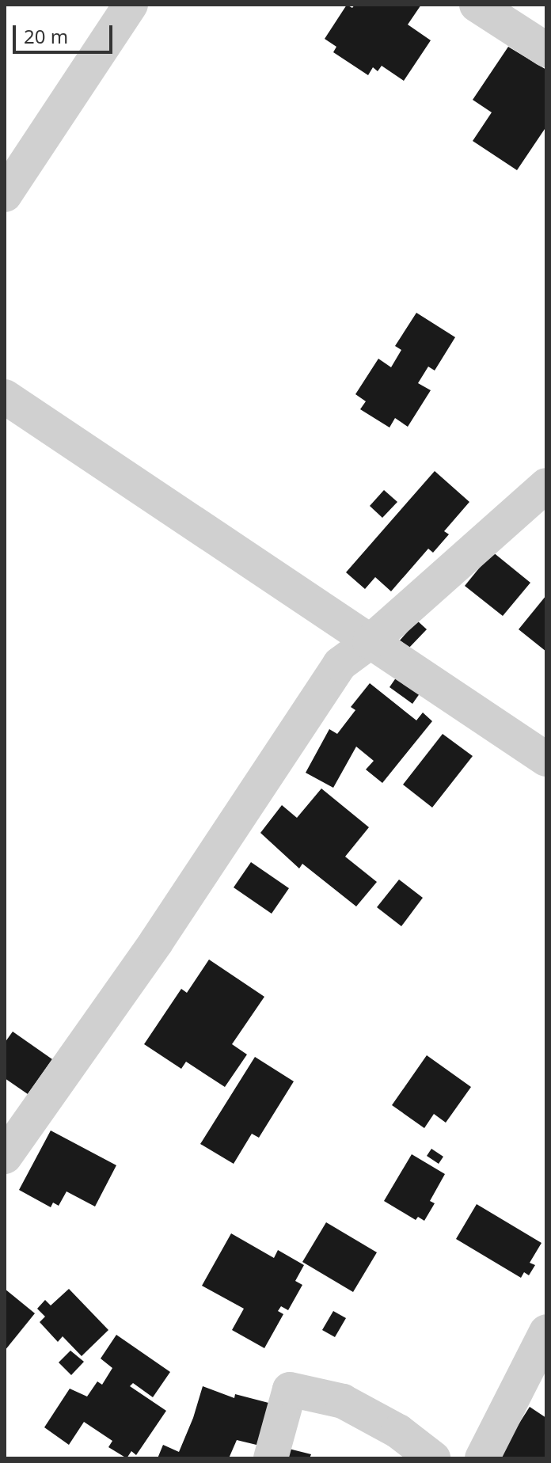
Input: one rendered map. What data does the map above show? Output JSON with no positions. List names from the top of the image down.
{
  "scale_bar": "20 m"
}
